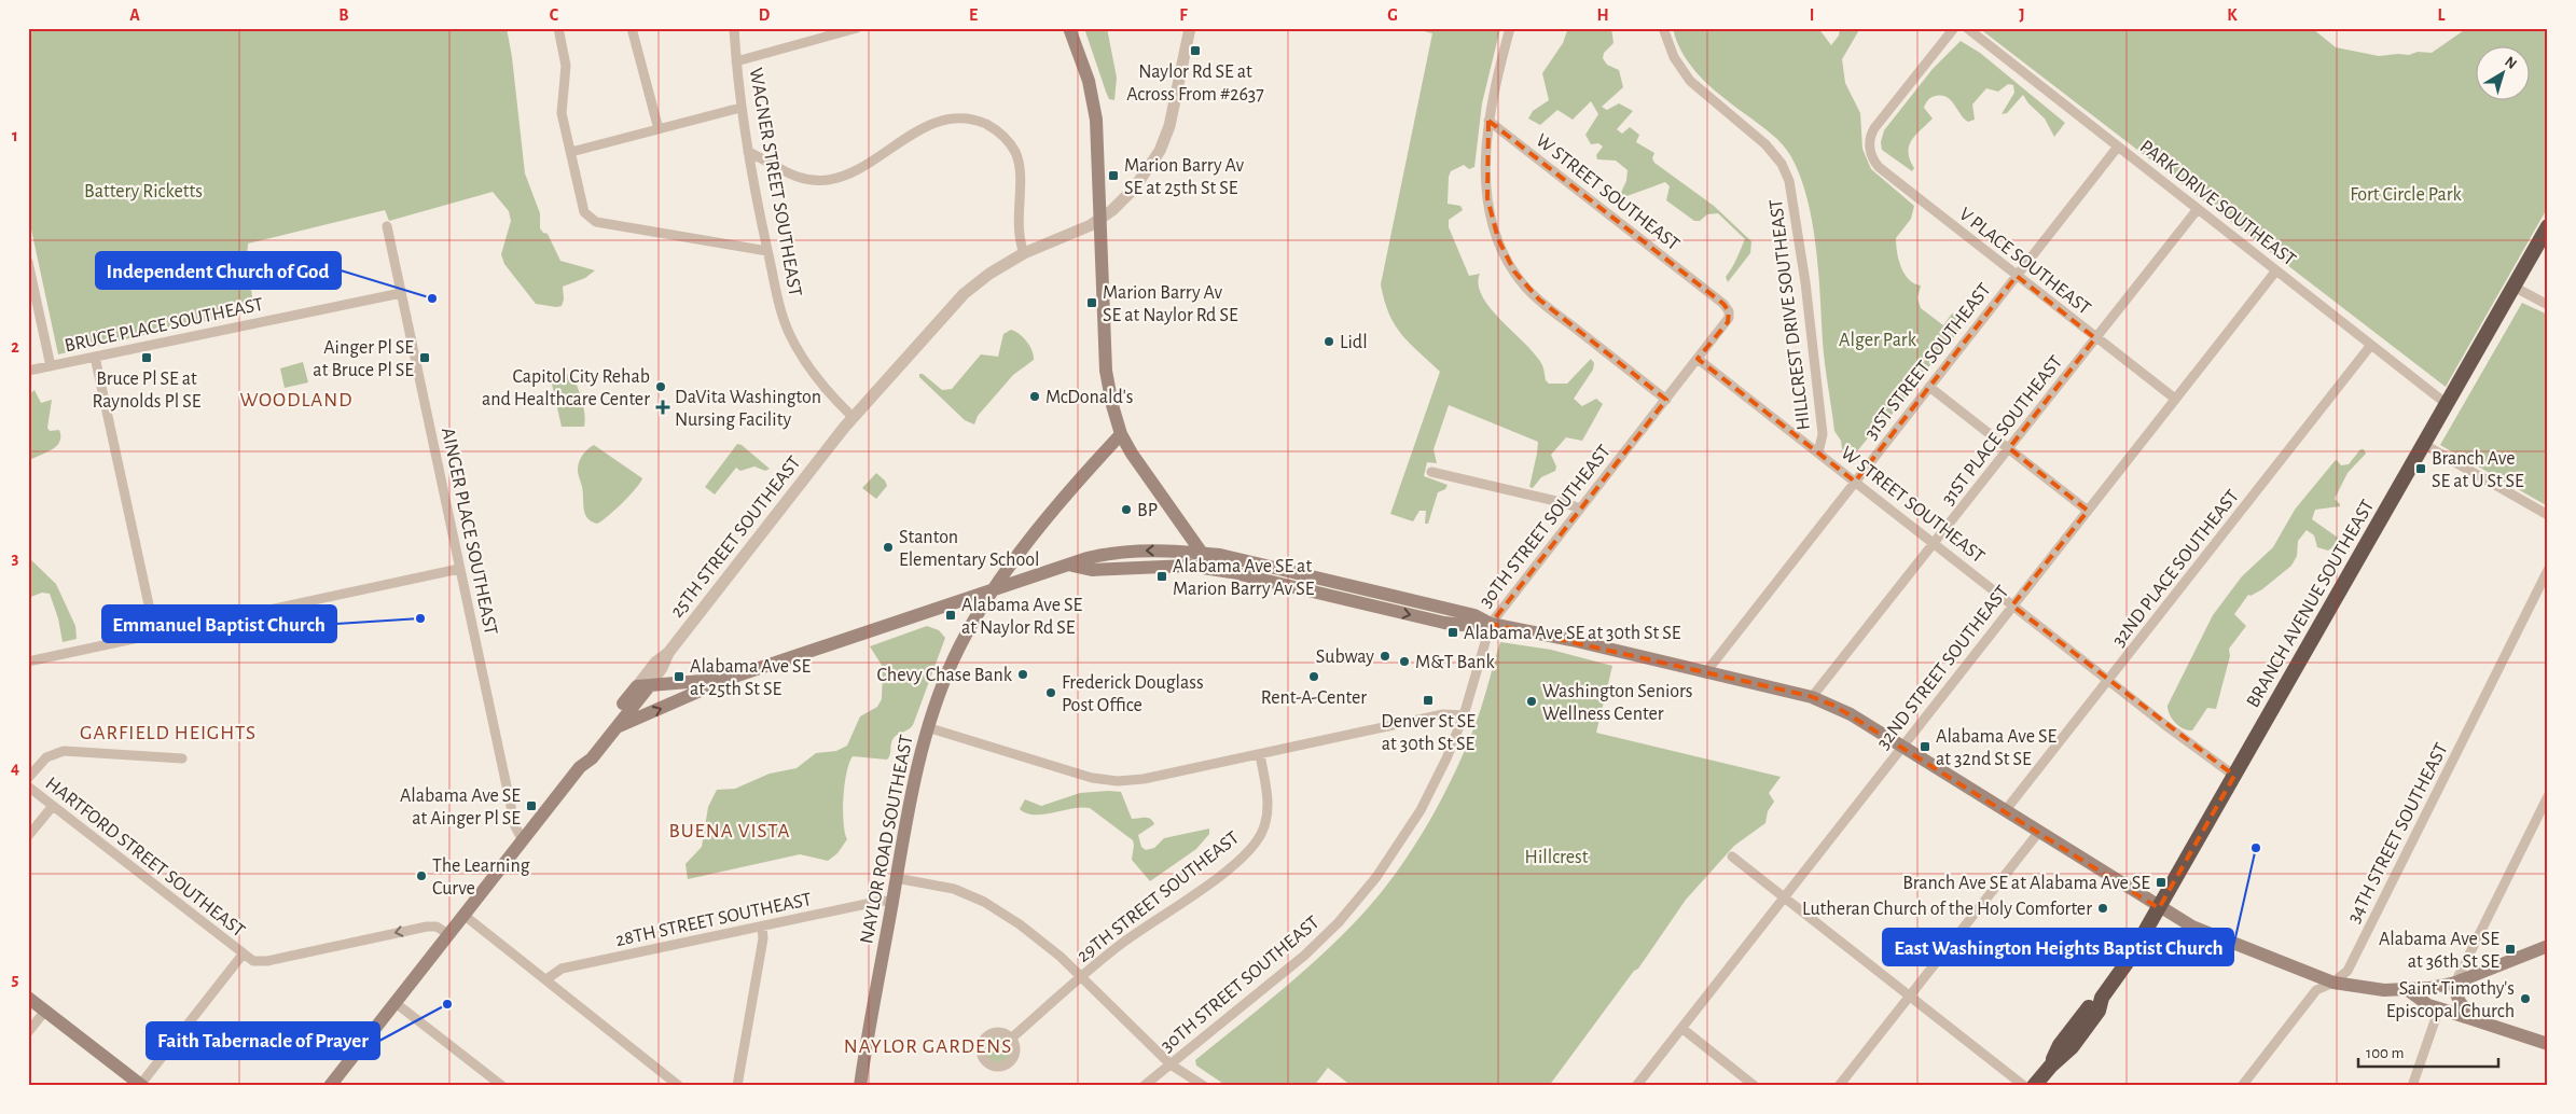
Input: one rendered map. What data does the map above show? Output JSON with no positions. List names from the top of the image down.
{
  "streets": {
    "highway": ["BRANCH AVENUE SOUTHEAST"],
    "main road": ["NAYLOR ROAD SOUTHEAST"],
    "street": [
      "WAGNER STREET SOUTHEAST",
      "W STREET SOUTHEAST",
      "PARK DRIVE SOUTHEAST",
      "V PLACE SOUTHEAST",
      "HILLCREST DRIVE SOUTHEAST",
      "BRUCE PLACE SOUTHEAST",
      "31ST STREET SOUTHEAST",
      "31ST PLACE SOUTHEAST",
      "30TH STREET SOUTHEAST",
      "AINGER PLACE SOUTHEAST",
      "25TH STREET SOUTHEAST",
      "32ND PLACE SOUTHEAST",
      "32ND STREET SOUTHEAST",
      "34TH STREET SOUTHEAST",
      "HARTFORD STREET SOUTHEAST",
      "29TH STREET SOUTHEAST",
      "28TH STREET SOUTHEAST"
    ]
  },
  "crossings": [
    ["WAGNER STREET SOUTHEAST", "25TH STREET SOUTHEAST"],
    ["W STREET SOUTHEAST", "HILLCREST DRIVE SOUTHEAST"],
    ["W STREET SOUTHEAST", "31ST STREET SOUTHEAST"],
    ["W STREET SOUTHEAST", "31ST PLACE SOUTHEAST"],
    ["W STREET SOUTHEAST", "30TH STREET SOUTHEAST"],
    ["W STREET SOUTHEAST", "32ND PLACE SOUTHEAST"],
    ["W STREET SOUTHEAST", "BRANCH AVENUE SOUTHEAST"],
    ["W STREET SOUTHEAST", "32ND STREET SOUTHEAST"],
    ["PARK DRIVE SOUTHEAST", "31ST STREET SOUTHEAST"],
    ["PARK DRIVE SOUTHEAST", "31ST PLACE SOUTHEAST"],
    ["PARK DRIVE SOUTHEAST", "32ND PLACE SOUTHEAST"],
    ["PARK DRIVE SOUTHEAST", "BRANCH AVENUE SOUTHEAST"],
    ["PARK DRIVE SOUTHEAST", "32ND STREET SOUTHEAST"],
    ["V PLACE SOUTHEAST", "31ST STREET SOUTHEAST"],
    ["V PLACE SOUTHEAST", "31ST PLACE SOUTHEAST"],
    ["V PLACE SOUTHEAST", "32ND STREET SOUTHEAST"],
    ["BRUCE PLACE SOUTHEAST", "AINGER PLACE SOUTHEAST"],
    ["NAYLOR ROAD SOUTHEAST", "28TH STREET SOUTHEAST"]
  ],
  "districts": [
    "WOODLAND",
    "GARFIELD HEIGHTS",
    "BUENA VISTA",
    "NAYLOR GARDENS"
  ],
  "parks": [
    "Battery Ricketts",
    "Fort Circle Park",
    "Alger Park",
    "Hillcrest"
  ],
  "places": {
    "transit": [
      "Naylor Rd SE at Across From #2637",
      "Marion Barry Av SE at 25th St SE",
      "Marion Barry Av SE at Naylor Rd SE",
      "Bruce Pl SE at Raynolds Pl SE",
      "Ainger Pl SE at Bruce Pl SE",
      "Branch Ave SE at U St SE",
      "Alabama Ave SE at Marion Barry Av SE",
      "Alabama Ave SE at Naylor Rd SE",
      "Alabama Ave SE at 30th St SE",
      "Alabama Ave SE at 25th St SE",
      "Denver St SE at 30th St SE",
      "Alabama Ave SE at 32nd St SE",
      "Alabama Ave SE at Ainger Pl SE",
      "Branch Ave SE at Alabama Ave SE",
      "Alabama Ave SE at 36th St SE"
    ],
    "other": [
      "Independent Church of God",
      "Lidl",
      "Capitol City Rehab and Healthcare Center",
      "McDonald's",
      "BP",
      "Stanton Elementary School",
      "Emmanuel Baptist Church",
      "Subway",
      "M&T Bank",
      "Chevy Chase Bank",
      "Rent-A-Center",
      "Frederick Douglass Post Office",
      "Washington Seniors Wellness Center",
      "East Washington Heights Baptist Church",
      "The Learning Curve",
      "Lutheran Church of the Holy Comforter",
      "Saint Timothy's Episcopal Church",
      "Faith Tabernacle of Prayer"
    ],
    "health": ["DaVita Washington Nursing Facility"]
  },
  "scale_bar": "100 m",
  "north": "top right",
  "grid": {
    "columns": [
      "A",
      "B",
      "C",
      "D",
      "E",
      "F",
      "G",
      "H",
      "I",
      "J",
      "K",
      "L"
    ],
    "rows": [
      "1",
      "2",
      "3",
      "4",
      "5"
    ]
  }
}
